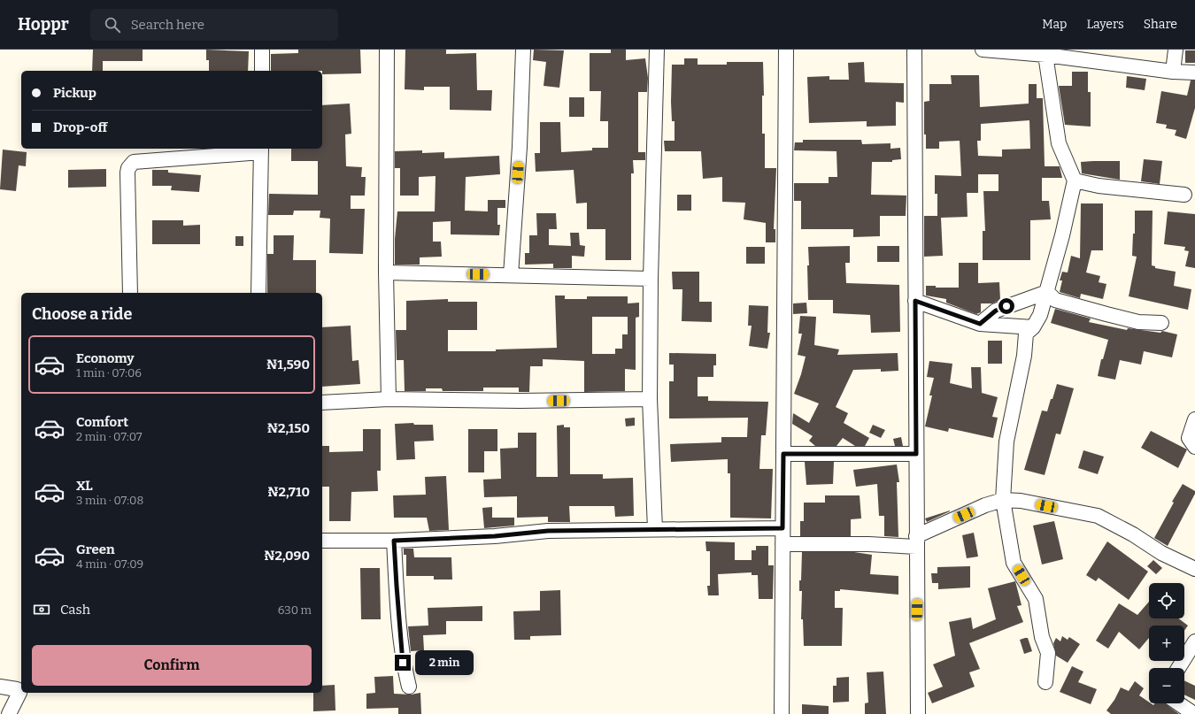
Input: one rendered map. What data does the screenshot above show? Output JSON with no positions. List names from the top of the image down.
{
  "page": {
    "header": "Hoppr",
    "search": "Search here",
    "nav": ["Map", "Layers", "Share"],
    "banner": ["Pickup", "Drop-off"],
    "heading": "Choose a ride",
    "list": [
      {
        "name": "Economy",
        "note": "1 min · 07:06",
        "value": "₦1,590"
      },
      {
        "name": "Comfort",
        "note": "2 min · 07:07",
        "value": "₦2,150"
      },
      {
        "name": "XL",
        "note": "3 min · 07:08",
        "value": "₦2,710"
      },
      {
        "name": "Green",
        "note": "4 min · 07:09",
        "value": "₦2,090"
      }
    ],
    "map_buttons": ["+", "−"],
    "pay": ["Cash", "630 m"],
    "buttons": "Confirm",
    "bubble": "2 min"
  }
}
